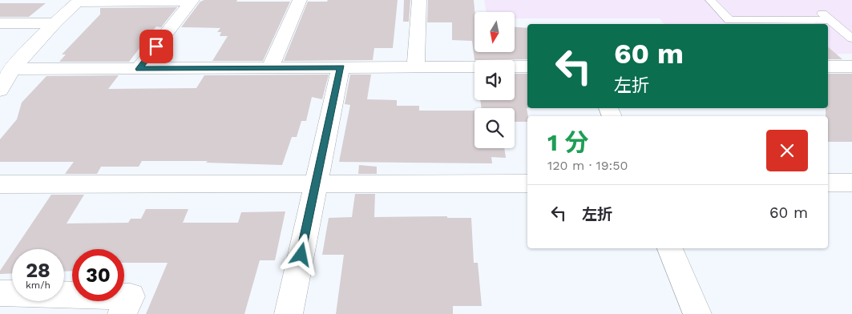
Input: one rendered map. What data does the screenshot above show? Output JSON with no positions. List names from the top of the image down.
{
  "north": "bottom",
  "page": {
    "turn": ["60 m", "左折"],
    "heading": ["1 分", "120 m · 19:50"],
    "list": [
      {
        "name": "左折",
        "value": "60 m"
      }
    ],
    "speed": "28 km/h",
    "limit": "30"
  }
}
